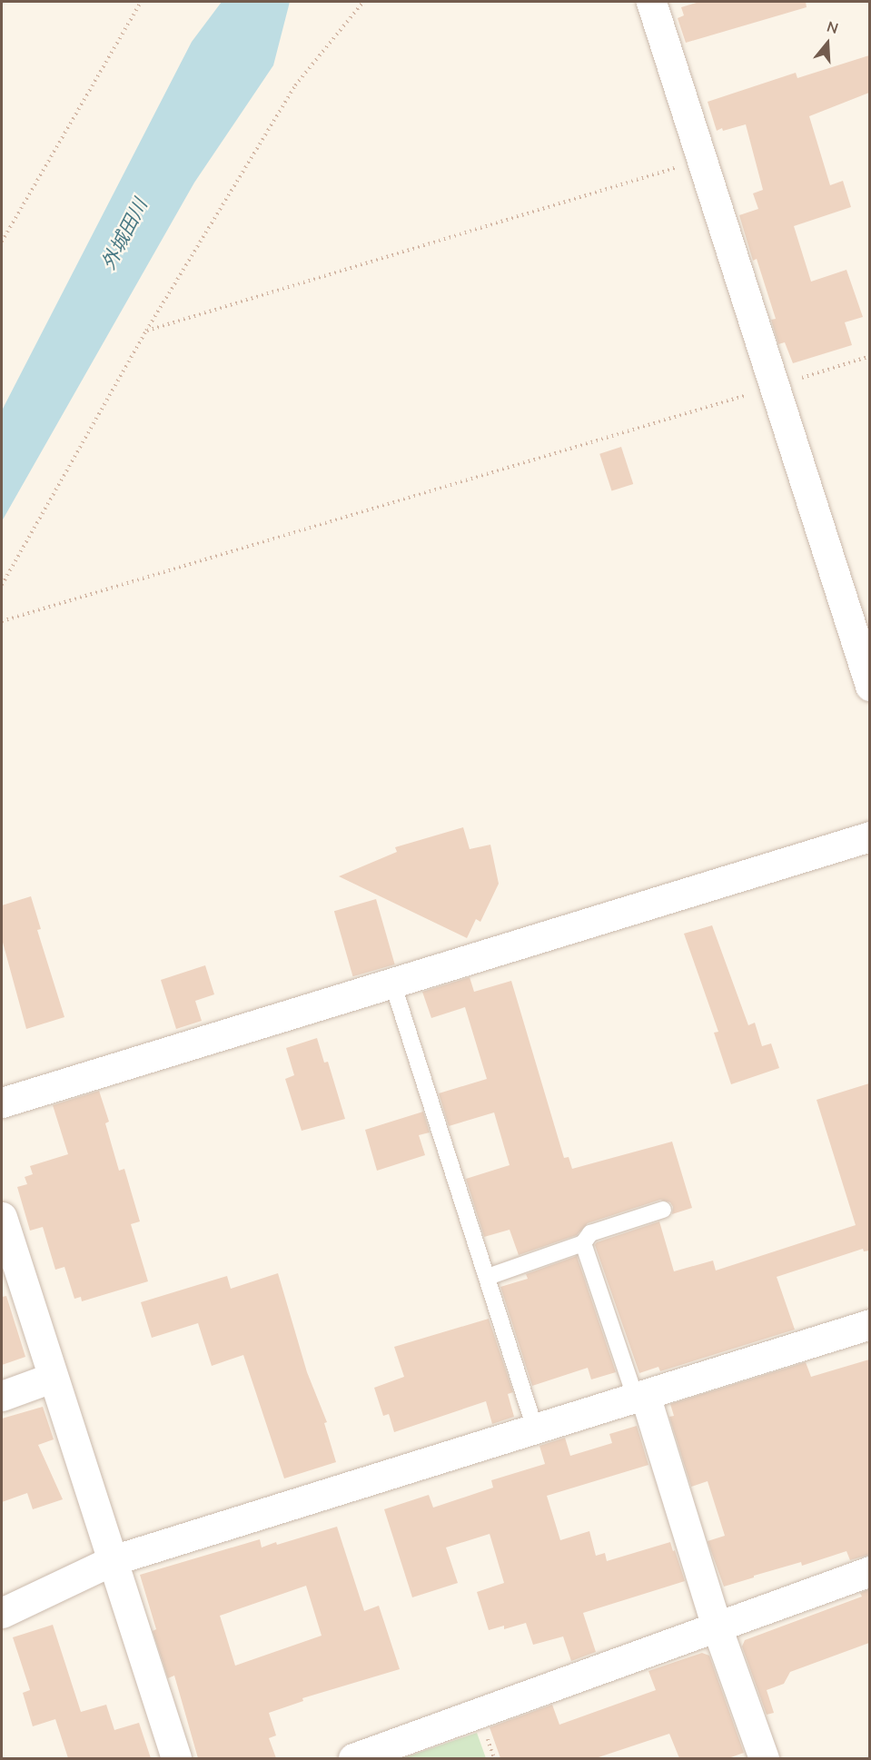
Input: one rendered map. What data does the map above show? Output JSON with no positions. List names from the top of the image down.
{
  "water": ["外城田川"],
  "north": "top"
}
